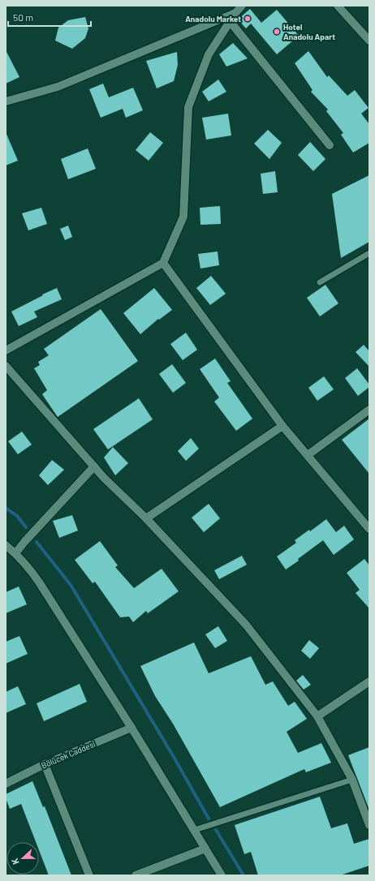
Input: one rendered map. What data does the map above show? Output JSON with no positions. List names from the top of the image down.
{
  "streets": {
    "street": ["Bölücek Caddesi"]
  },
  "places": ["Anadolu Market", "Hotel Anadolu Apart"],
  "scale_bar": "50 m",
  "north": "left"
}
